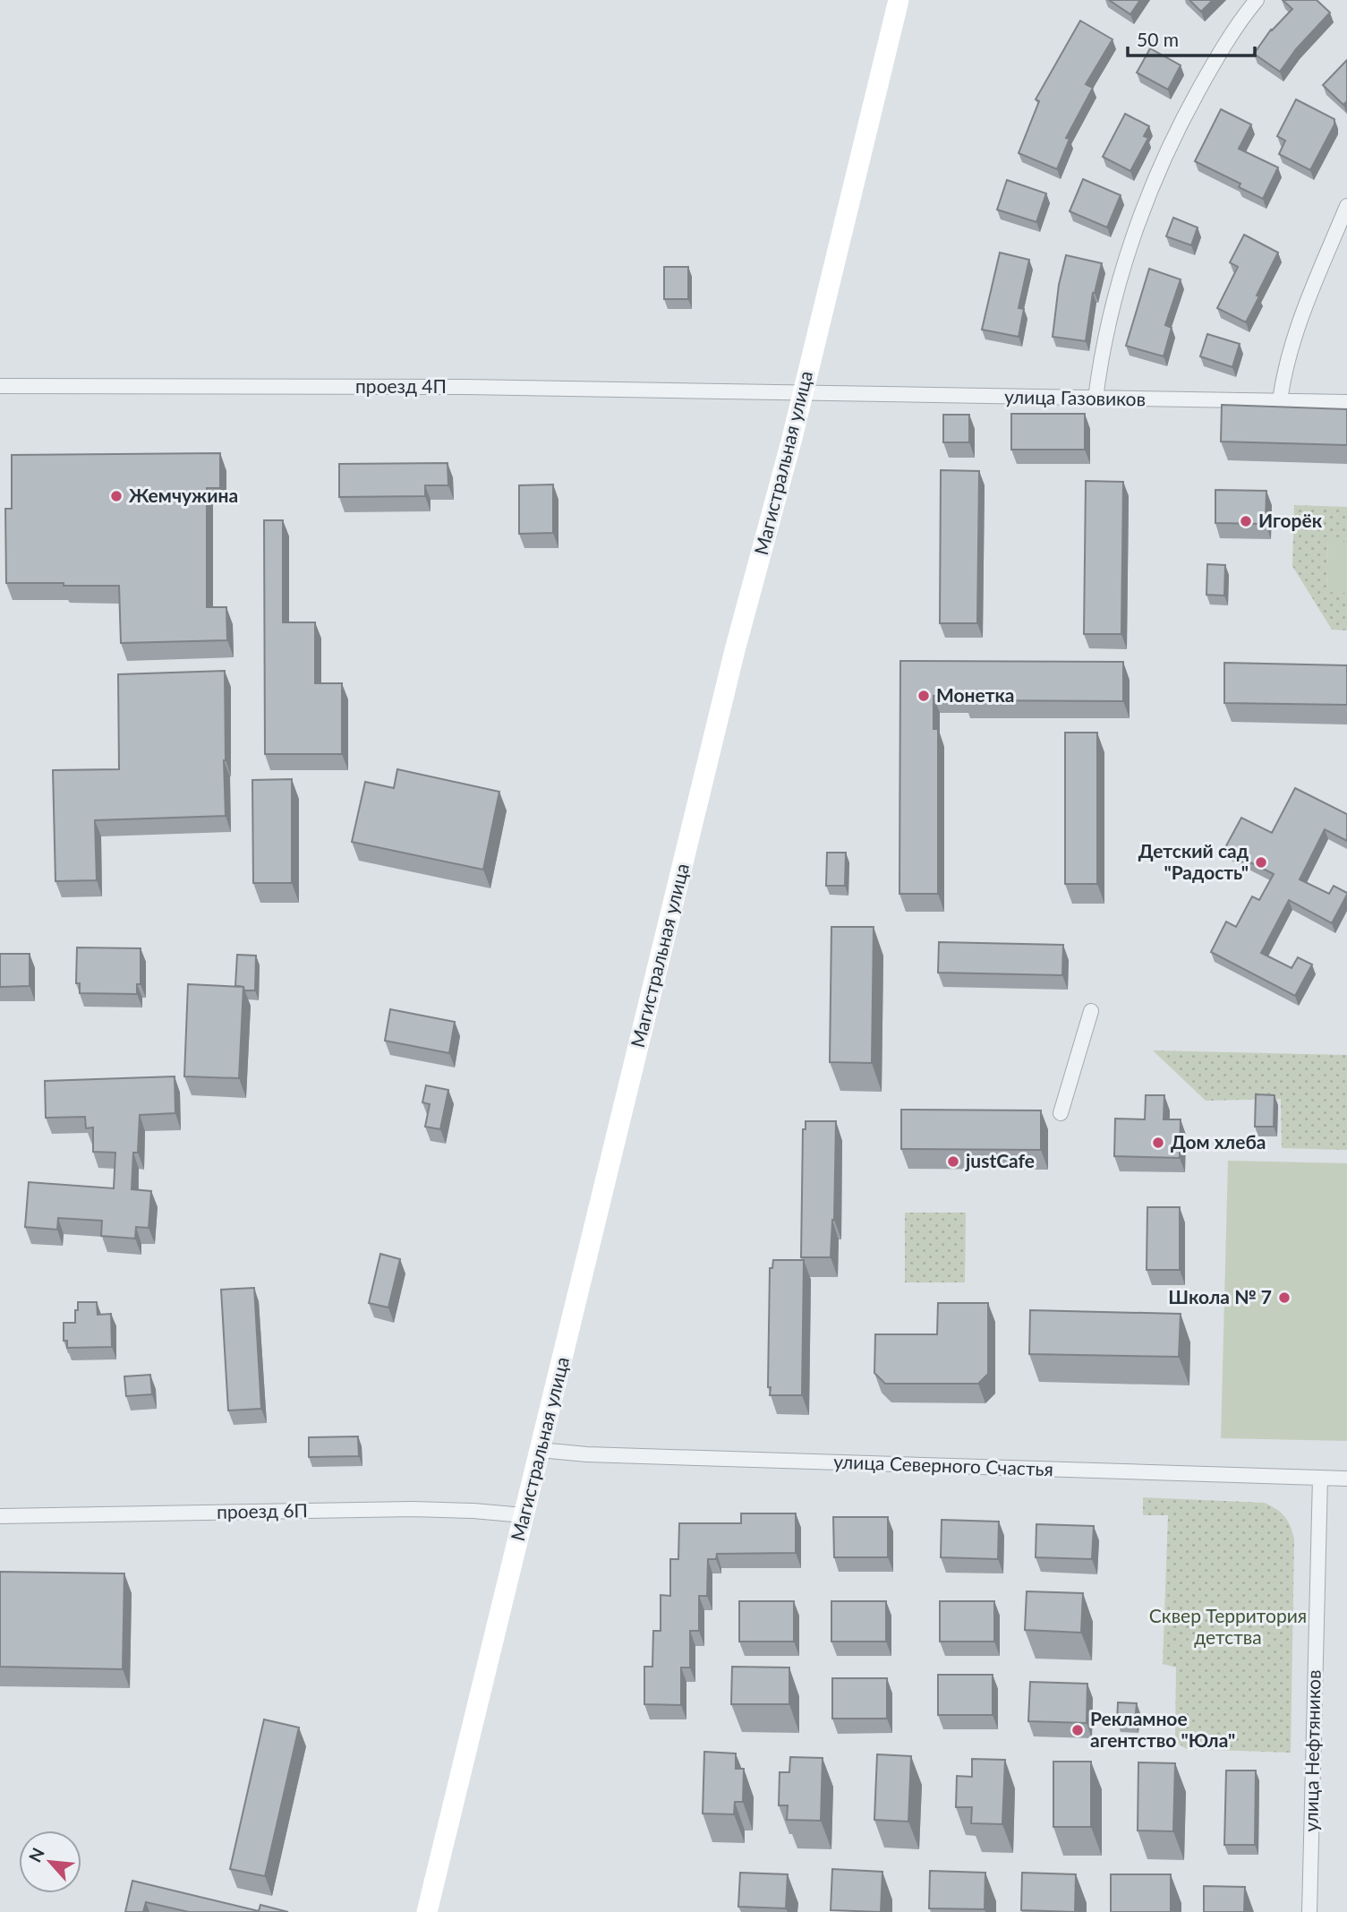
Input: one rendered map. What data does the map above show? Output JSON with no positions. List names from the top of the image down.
{
  "streets": {
    "main road": ["Магистральная улица"],
    "street": [
      "проезд 4П",
      "улица Газовиков",
      "улица Северного Счастья",
      "проезд 6П",
      "улица Нефтяников"
    ]
  },
  "crossings": [
    ["проезд 4П", "улица Газовиков"],
    ["проезд 4П", "Магистральная улица"],
    ["улица Газовиков", "Магистральная улица"],
    ["Магистральная улица", "улица Северного Счастья"],
    ["Магистральная улица", "проезд 6П"],
    ["улица Северного Счастья", "улица Нефтяников"]
  ],
  "parks": ["Сквер Территория детства"],
  "places": [
    "Жемчужина",
    "Игорёк",
    "Монетка",
    "Детский сад \"Радость\"",
    "Дом хлеба",
    "justCafe",
    "Школа № 7",
    "Рекламное агентство \"Юла\""
  ],
  "scale_bar": "50 m",
  "north": "top left"
}
